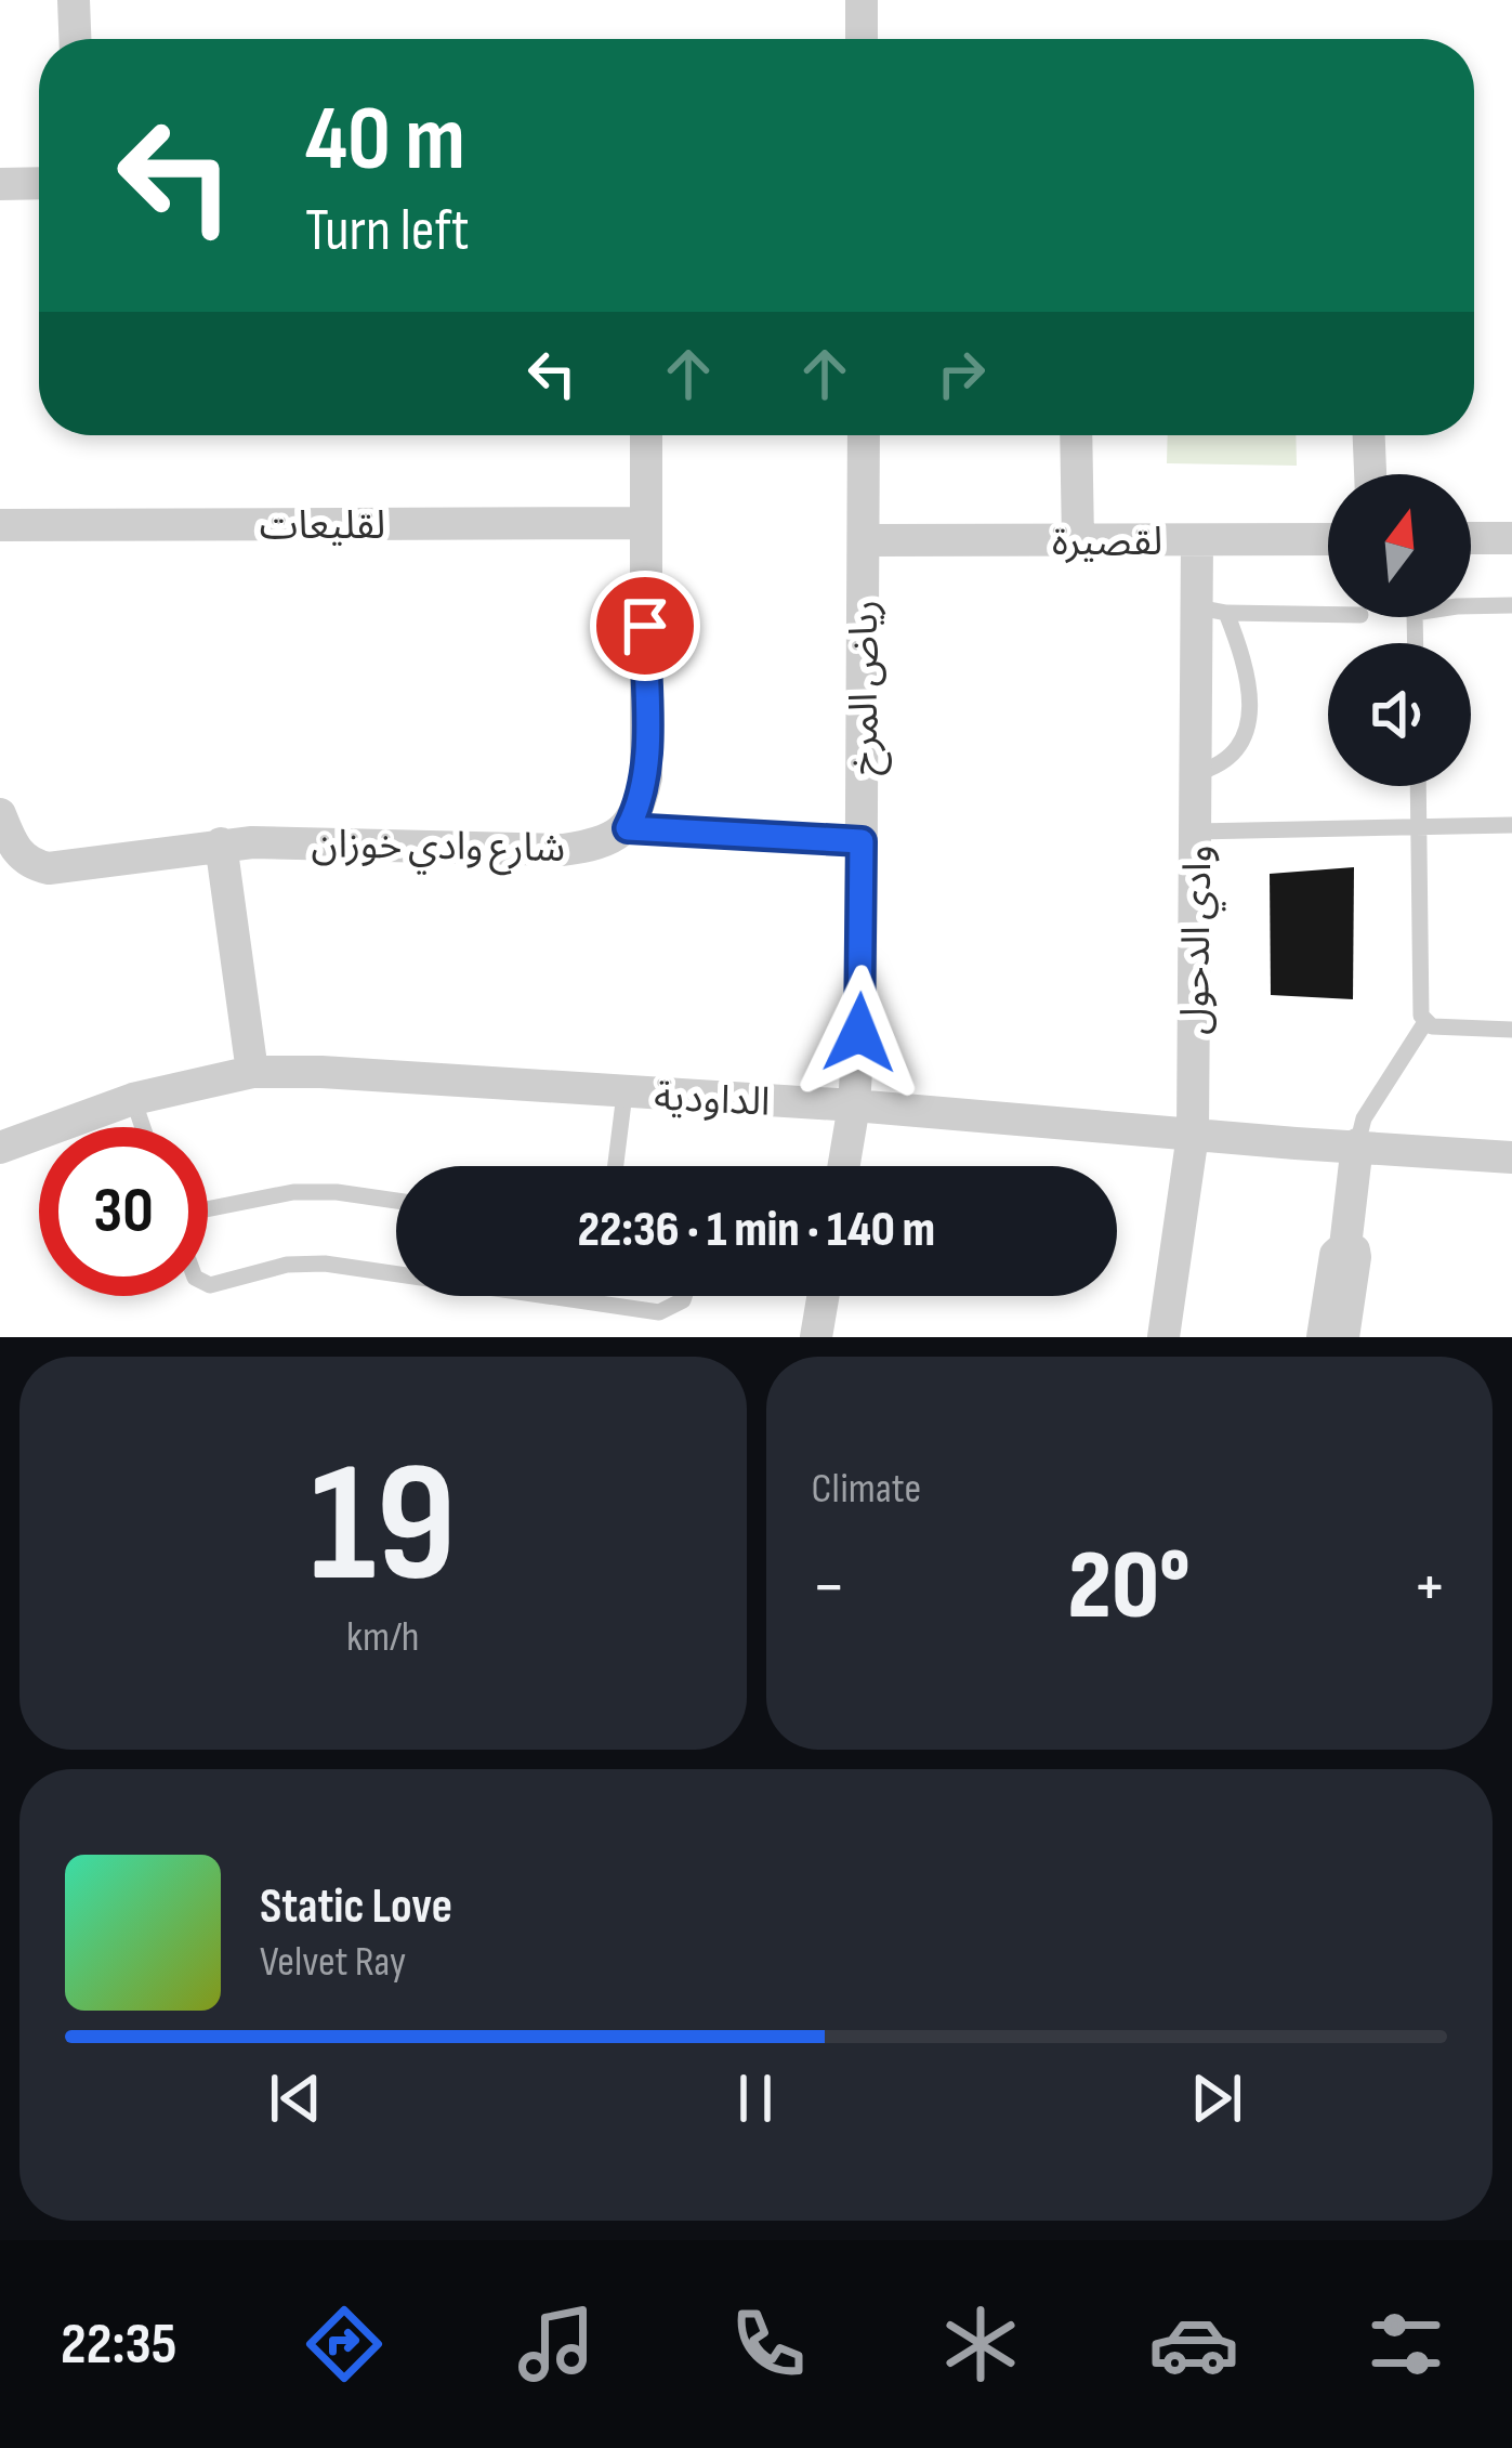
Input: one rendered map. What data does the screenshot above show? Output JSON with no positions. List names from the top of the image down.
{
  "streets": {
    "street": [
      "لقليعات",
      "لقصيرة",
      "رياض المرخ",
      "شارع وادي خوزان",
      "وادي الدحول",
      "الداودية"
    ]
  },
  "crossings": [
    ["لقصيرة", "رياض المرخ"],
    ["لقصيرة", "وادي الدحول"],
    ["رياض المرخ", "الداودية"],
    ["وادي الدحول", "الداودية"]
  ],
  "north": "top",
  "page": {
    "turn": ["40 m", "Turn left"],
    "limit": "30",
    "trip": "22:36 · 1 min · 140 m",
    "tile": [
      ["19", "km/h"],
      "Climate"
    ],
    "heat": ["−", "20°", "+"],
    "song": ["Static Love", "Velvet Ray"],
    "tabs": "22:35"
  }
}
